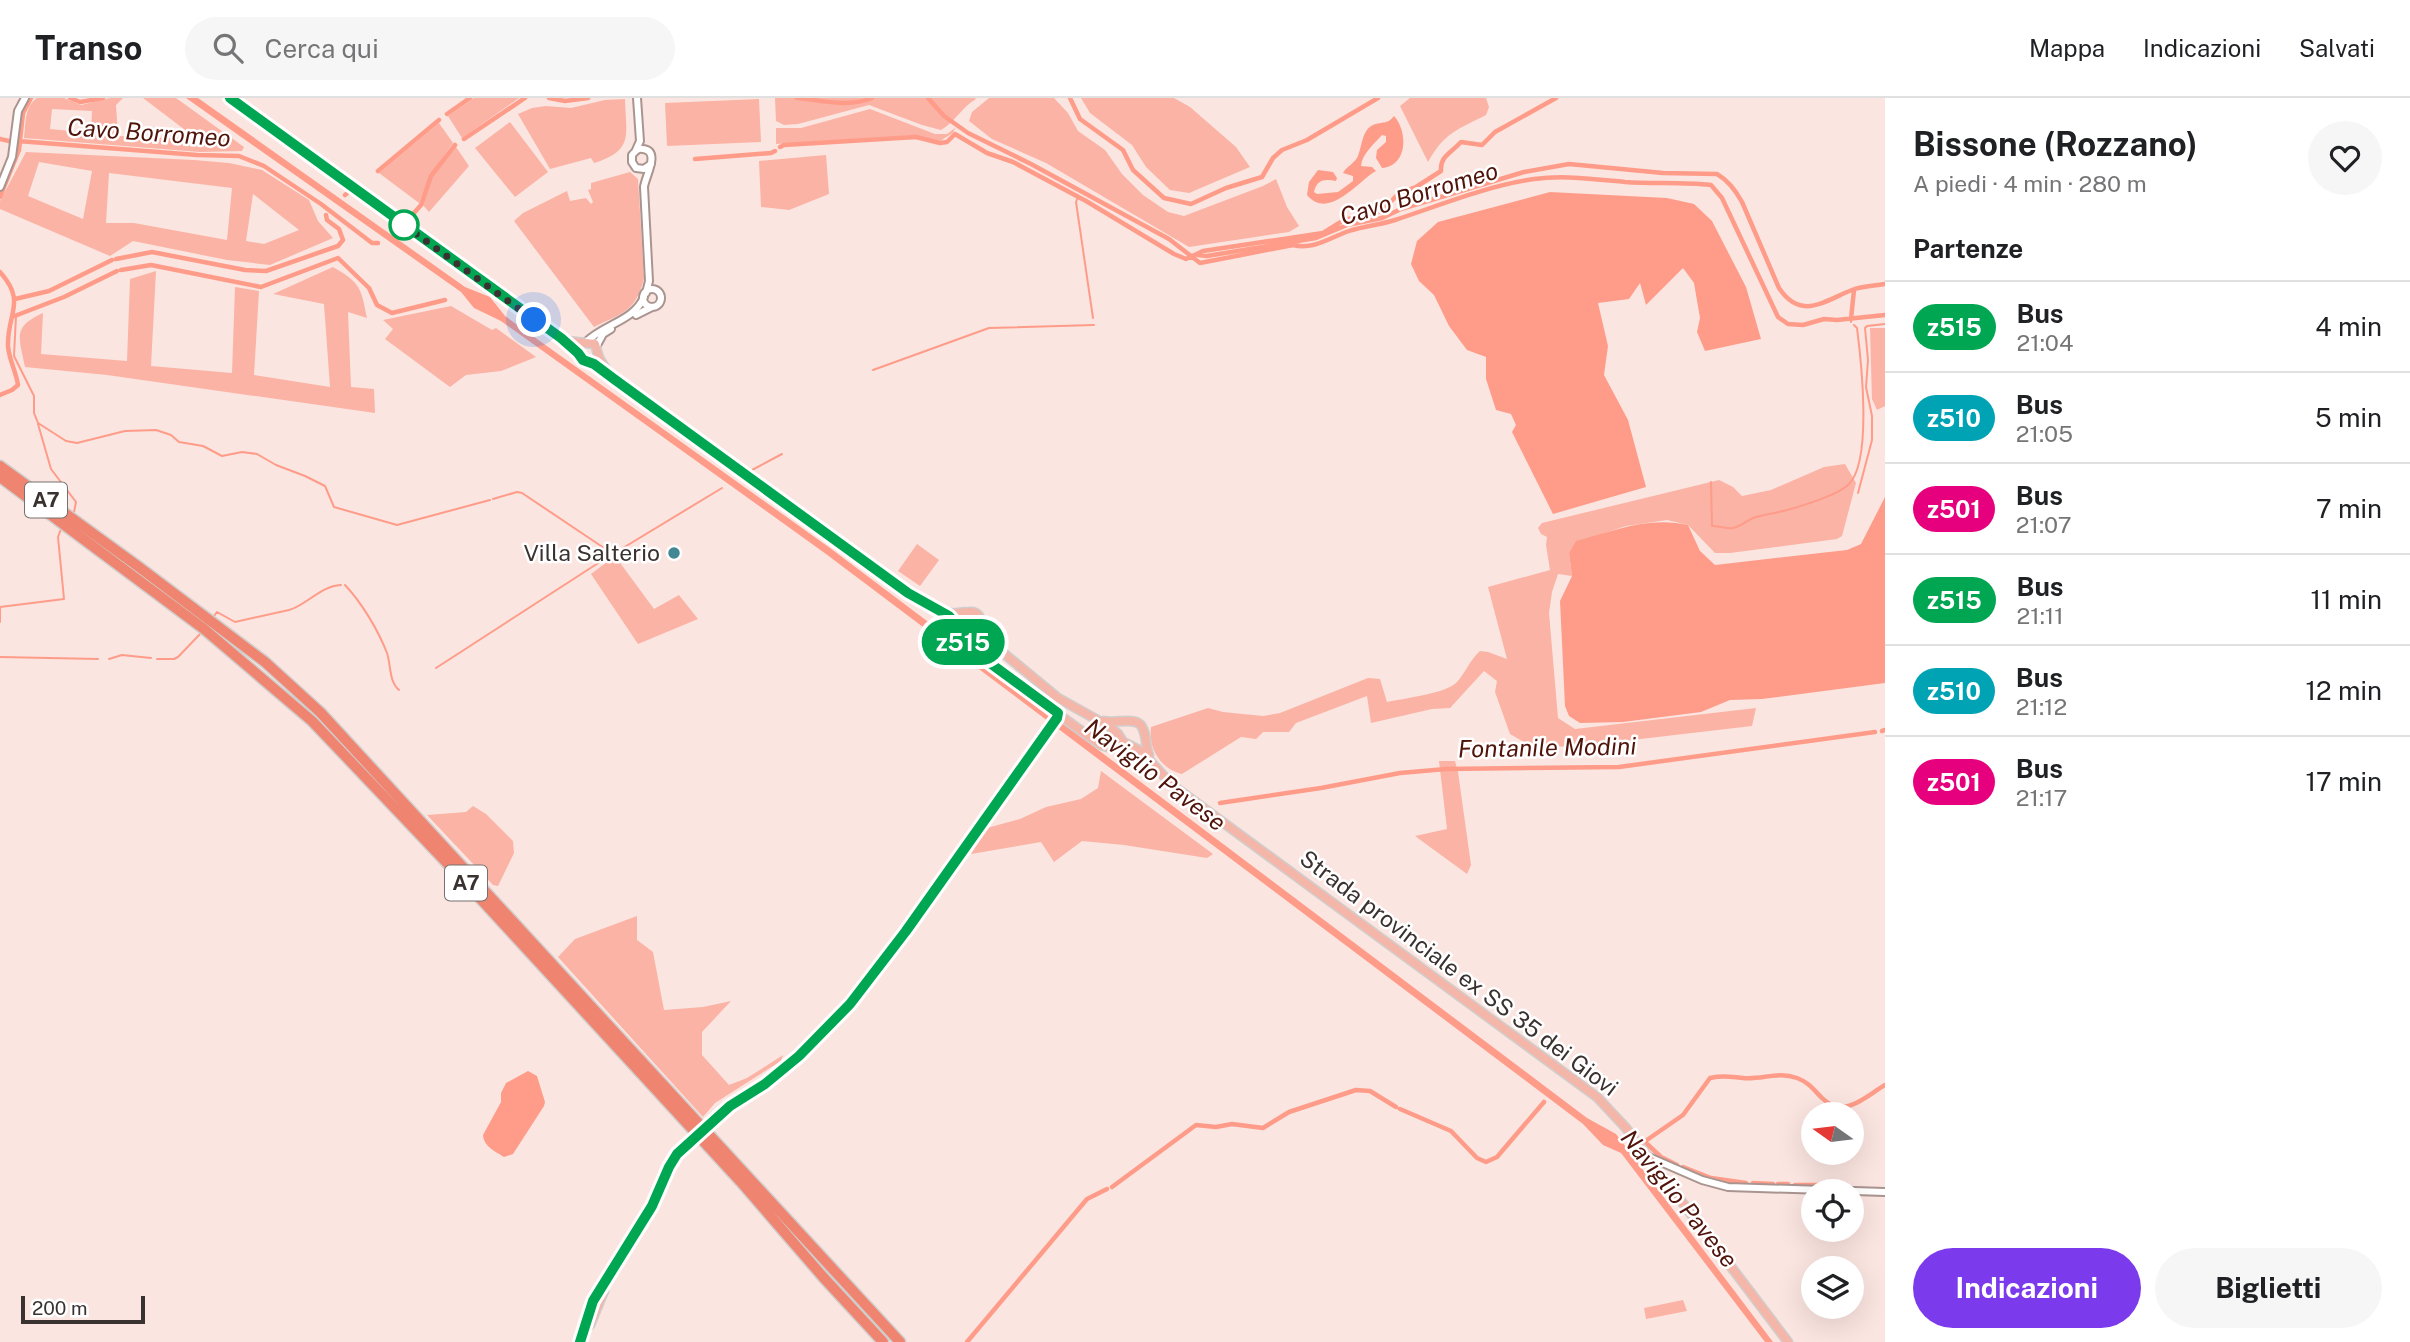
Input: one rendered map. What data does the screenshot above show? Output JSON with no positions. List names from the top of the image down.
{
  "streets": {
    "highway": ["A7"],
    "main road": ["Strada provinciale ex SS 35 dei Giovi"]
  },
  "water": ["Cavo Borromeo", "Fontanile Modini", "Naviglio Pavese"],
  "places": ["Villa Salterio"],
  "lines": ["bus line z515"],
  "scale_bar": "200 m",
  "north": "left",
  "page": {
    "header": "Transo",
    "search": "Cerca qui",
    "nav": ["Mappa", "Indicazioni", "Salvati"],
    "on_map": "z515",
    "heading": [
      ["Bissone (Rozzano)", "A piedi · 4 min · 280 m"],
      "Partenze"
    ],
    "list": [
      {
        "mark": "z515",
        "name": "Bus",
        "note": "21:04",
        "value": "4 min"
      },
      {
        "mark": "z510",
        "name": "Bus",
        "note": "21:05",
        "value": "5 min"
      },
      {
        "mark": "z501",
        "name": "Bus",
        "note": "21:07",
        "value": "7 min"
      },
      {
        "mark": "z515",
        "name": "Bus",
        "note": "21:11",
        "value": "11 min"
      },
      {
        "mark": "z510",
        "name": "Bus",
        "note": "21:12",
        "value": "12 min"
      },
      {
        "mark": "z501",
        "name": "Bus",
        "note": "21:17",
        "value": "17 min"
      }
    ],
    "buttons": ["Indicazioni", "Biglietti"],
    "scale": "200 m"
  }
}
